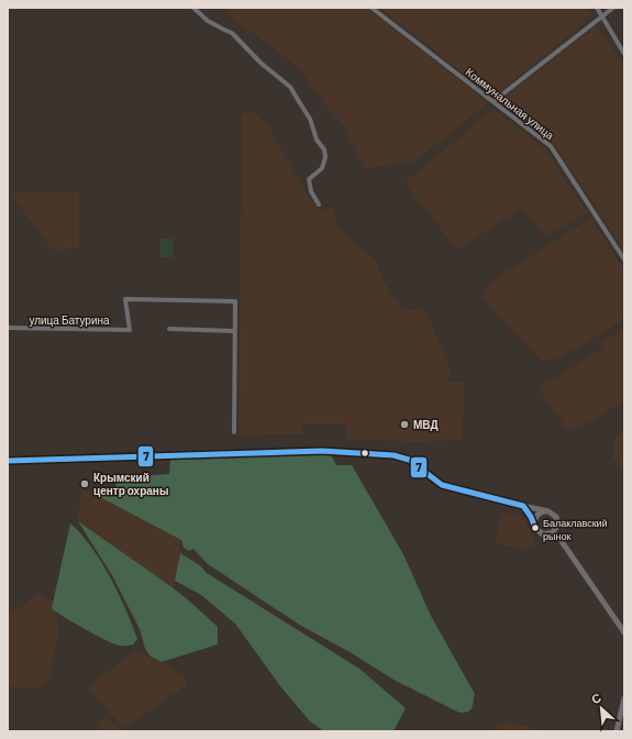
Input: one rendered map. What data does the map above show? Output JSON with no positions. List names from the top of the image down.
{
  "streets": {
    "street": ["Коммунальная улица", "улица Батурина"]
  },
  "places": ["МВД", "Крымский центр охраны", "Балаклавский рынок"],
  "lines": ["transit line 7"],
  "north": "top left"
}
